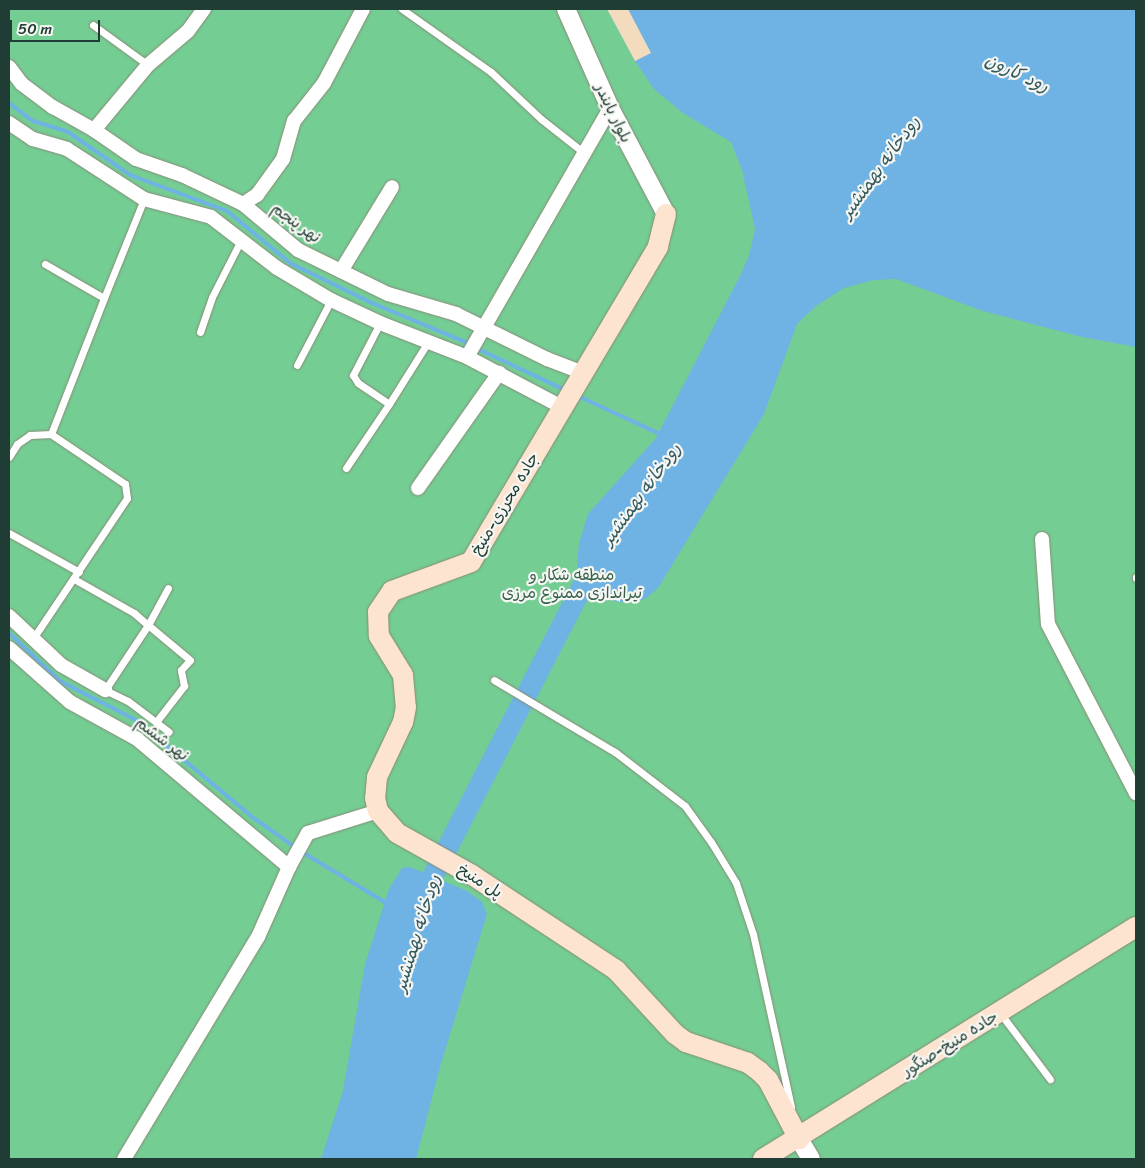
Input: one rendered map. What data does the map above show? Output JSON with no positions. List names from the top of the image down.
{
  "streets": {
    "main road": ["جاده محرزی-منیخ", "پل منیخ", "جاده منیخ-صنگور"],
    "street": ["بلوار بایندر", "نهر پنجم", "نهر ششم"]
  },
  "crossings": [
    ["بلوار بایندر", "جاده محرزی-منیخ"],
    ["نهر پنجم", "جاده محرزی-منیخ"],
    ["جاده محرزی-منیخ", "پل منیخ"],
    ["پل منیخ", "جاده منیخ-صنگور"]
  ],
  "water": ["رود کارون", "رودخانه بهمنشیر"],
  "parks": ["منطقه شکار و تیراندازی ممنوع مرزی"],
  "scale_bar": "50 m"
}
